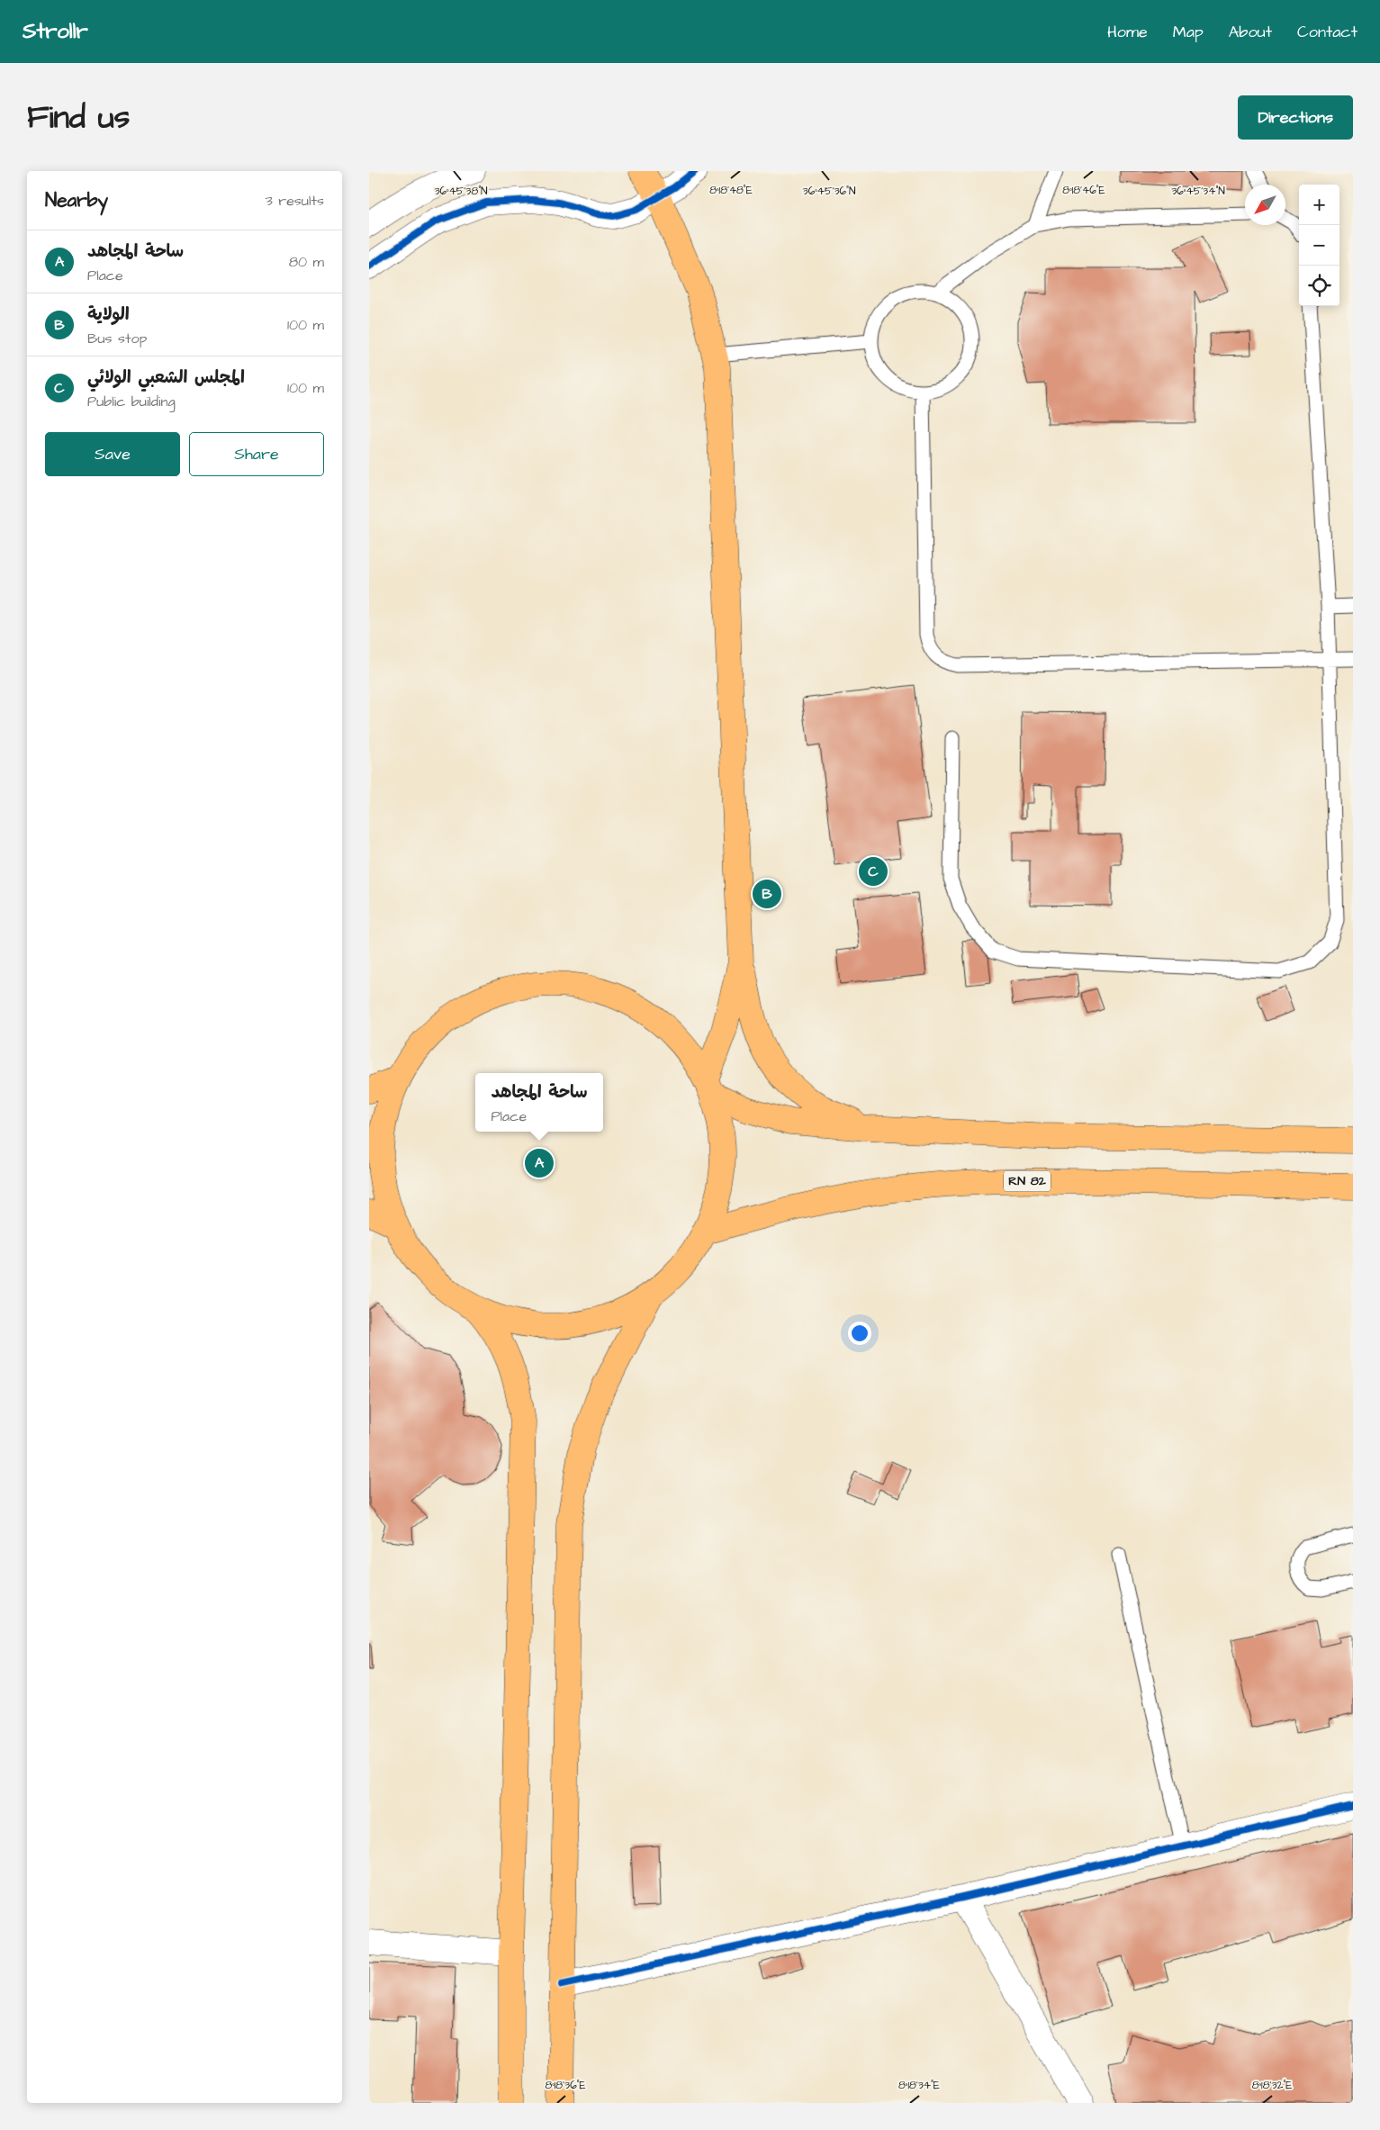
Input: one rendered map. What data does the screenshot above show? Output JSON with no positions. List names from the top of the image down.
{
  "streets": {
    "main road": ["RN 82"]
  },
  "north": "bottom left",
  "page": {
    "header": "Strollr",
    "nav": [
      "Home",
      "Map",
      "About",
      "Contact"
    ],
    "title": "Find us",
    "buttons": [
      "Directions",
      ["Save", "Share"]
    ],
    "heading": ["Nearby", "3 results"],
    "map_buttons": ["+", "−"],
    "list": [
      {
        "mark": "A",
        "name": "ساحة المجاهد",
        "note": "Place",
        "value": "80 m"
      },
      {
        "mark": "B",
        "name": "الولاية",
        "note": "Bus stop",
        "value": "100 m"
      },
      {
        "mark": "C",
        "name": "المجلس الشعبي الولائي",
        "note": "Public building",
        "value": "100 m"
      }
    ],
    "pins": ["C", "B", "A"],
    "popup": ["ساحة المجاهد", "Place"]
  },
  "coordinates": [
    "8°18'48\"E",
    "8°18'46\"E",
    "36°45'36\"N",
    "36°45'38\"N",
    "36°45'34\"N",
    "8°18'36\"E",
    "8°18'34\"E",
    "8°18'32\"E"
  ]
}
